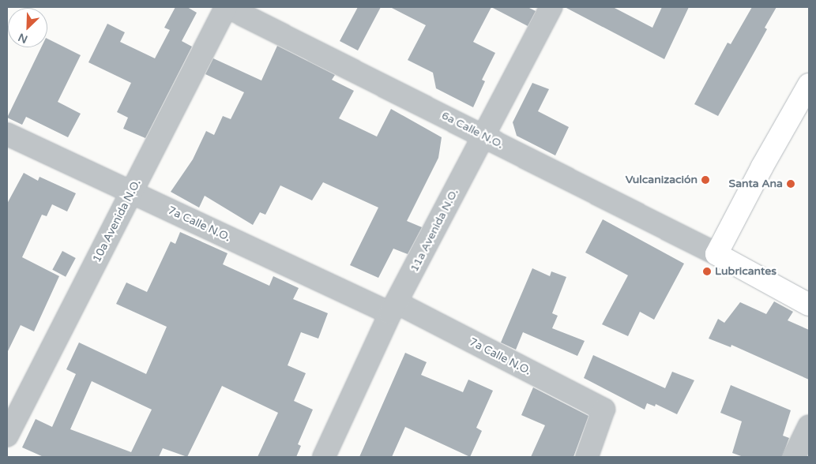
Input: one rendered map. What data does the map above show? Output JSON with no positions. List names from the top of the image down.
{
  "streets": {
    "street": [
      "6a Calle N.O.",
      "10a Avenida N.O.",
      "7a Calle N.O.",
      "11a Avenida N.O."
    ]
  },
  "crossings": [
    ["6a Calle N.O.", "10a Avenida N.O."],
    ["6a Calle N.O.", "11a Avenida N.O."],
    ["10a Avenida N.O.", "7a Calle N.O."],
    ["7a Calle N.O.", "11a Avenida N.O."]
  ],
  "places": ["Vulcanización", "Santa Ana", "Lubricantes"],
  "north": "bottom left"
}
